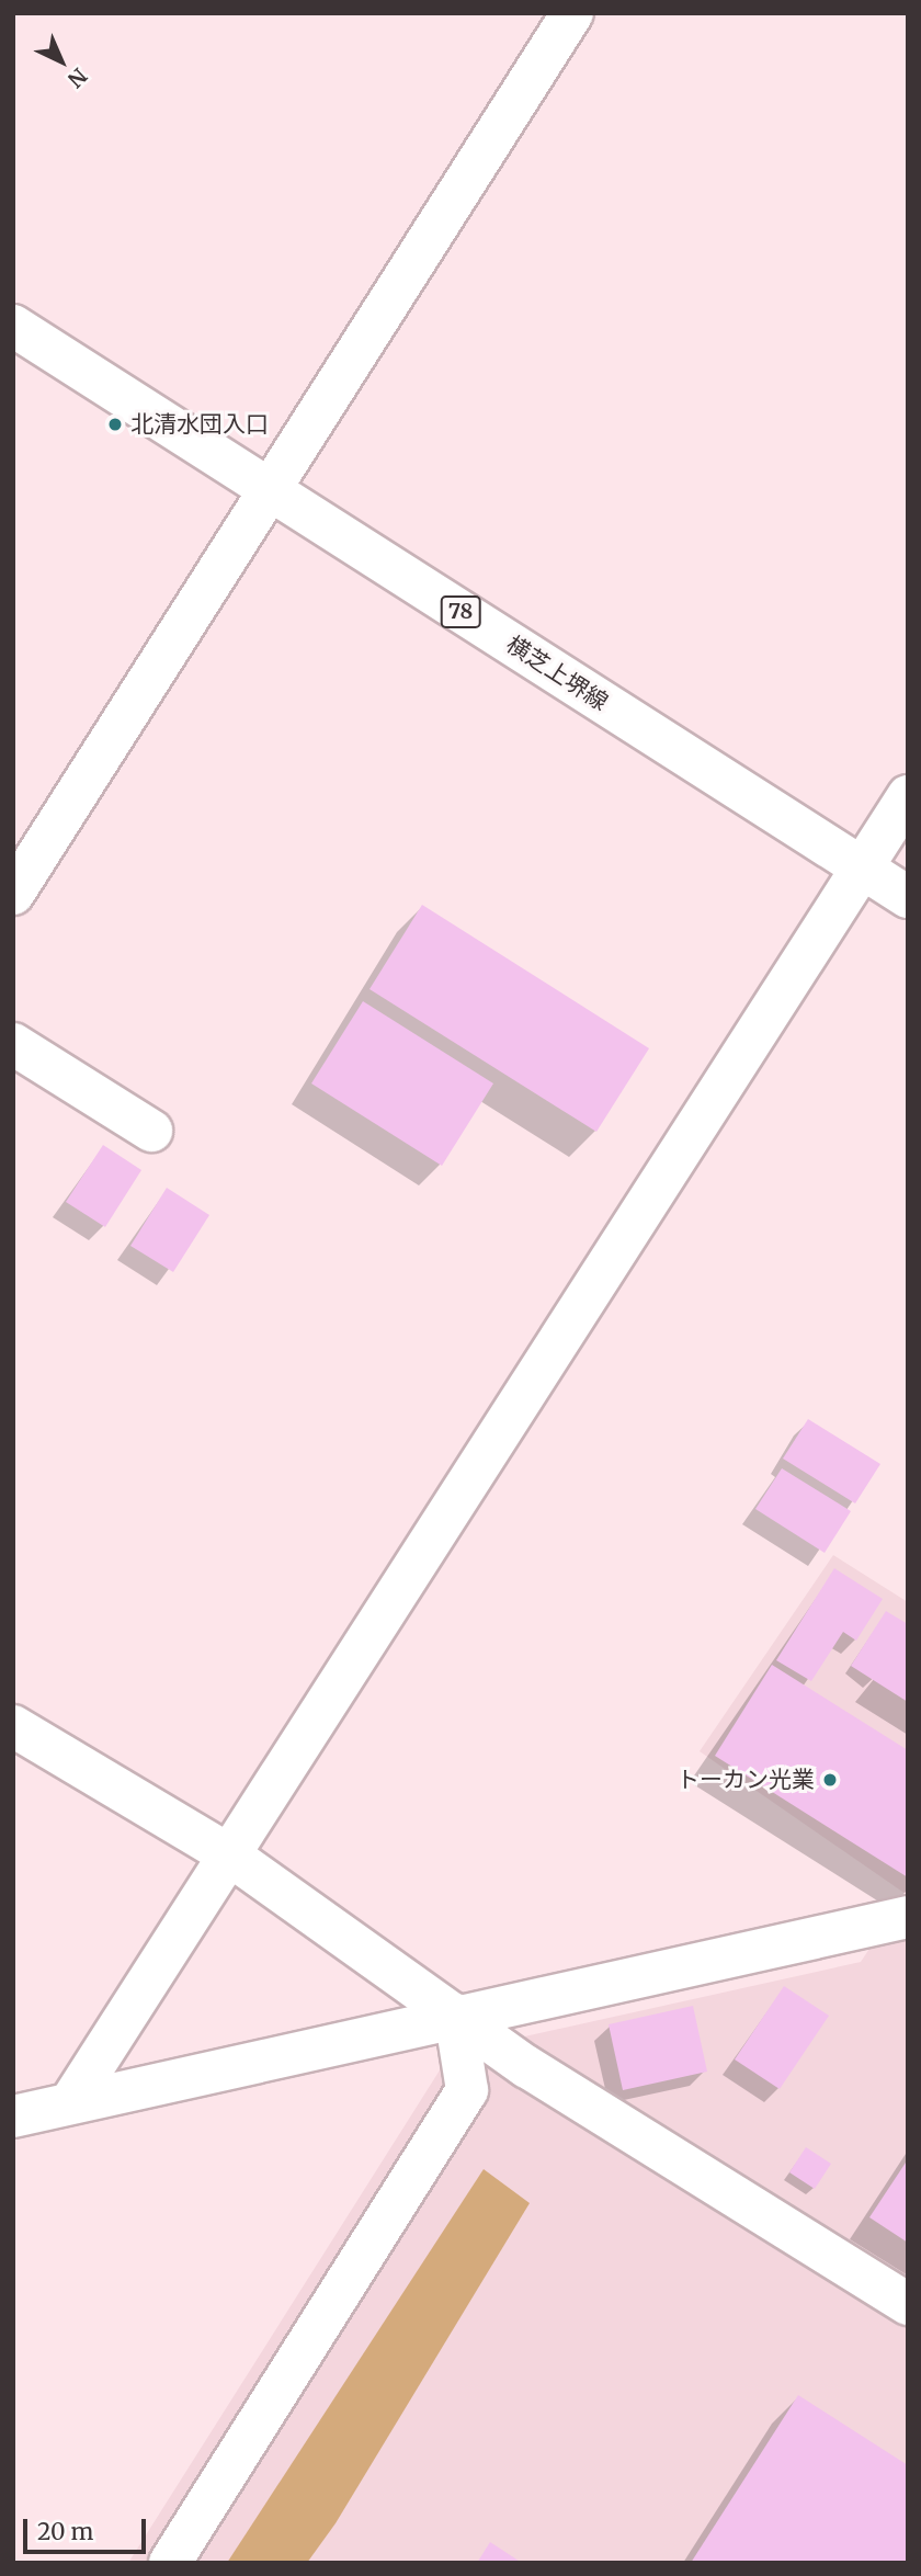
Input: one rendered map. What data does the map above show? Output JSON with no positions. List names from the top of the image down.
{
  "streets": {
    "street": ["78", "横芝上堺線"]
  },
  "places": ["北清水団入口", "トーカン光業"],
  "scale_bar": "20 m",
  "north": "bottom right"
}
